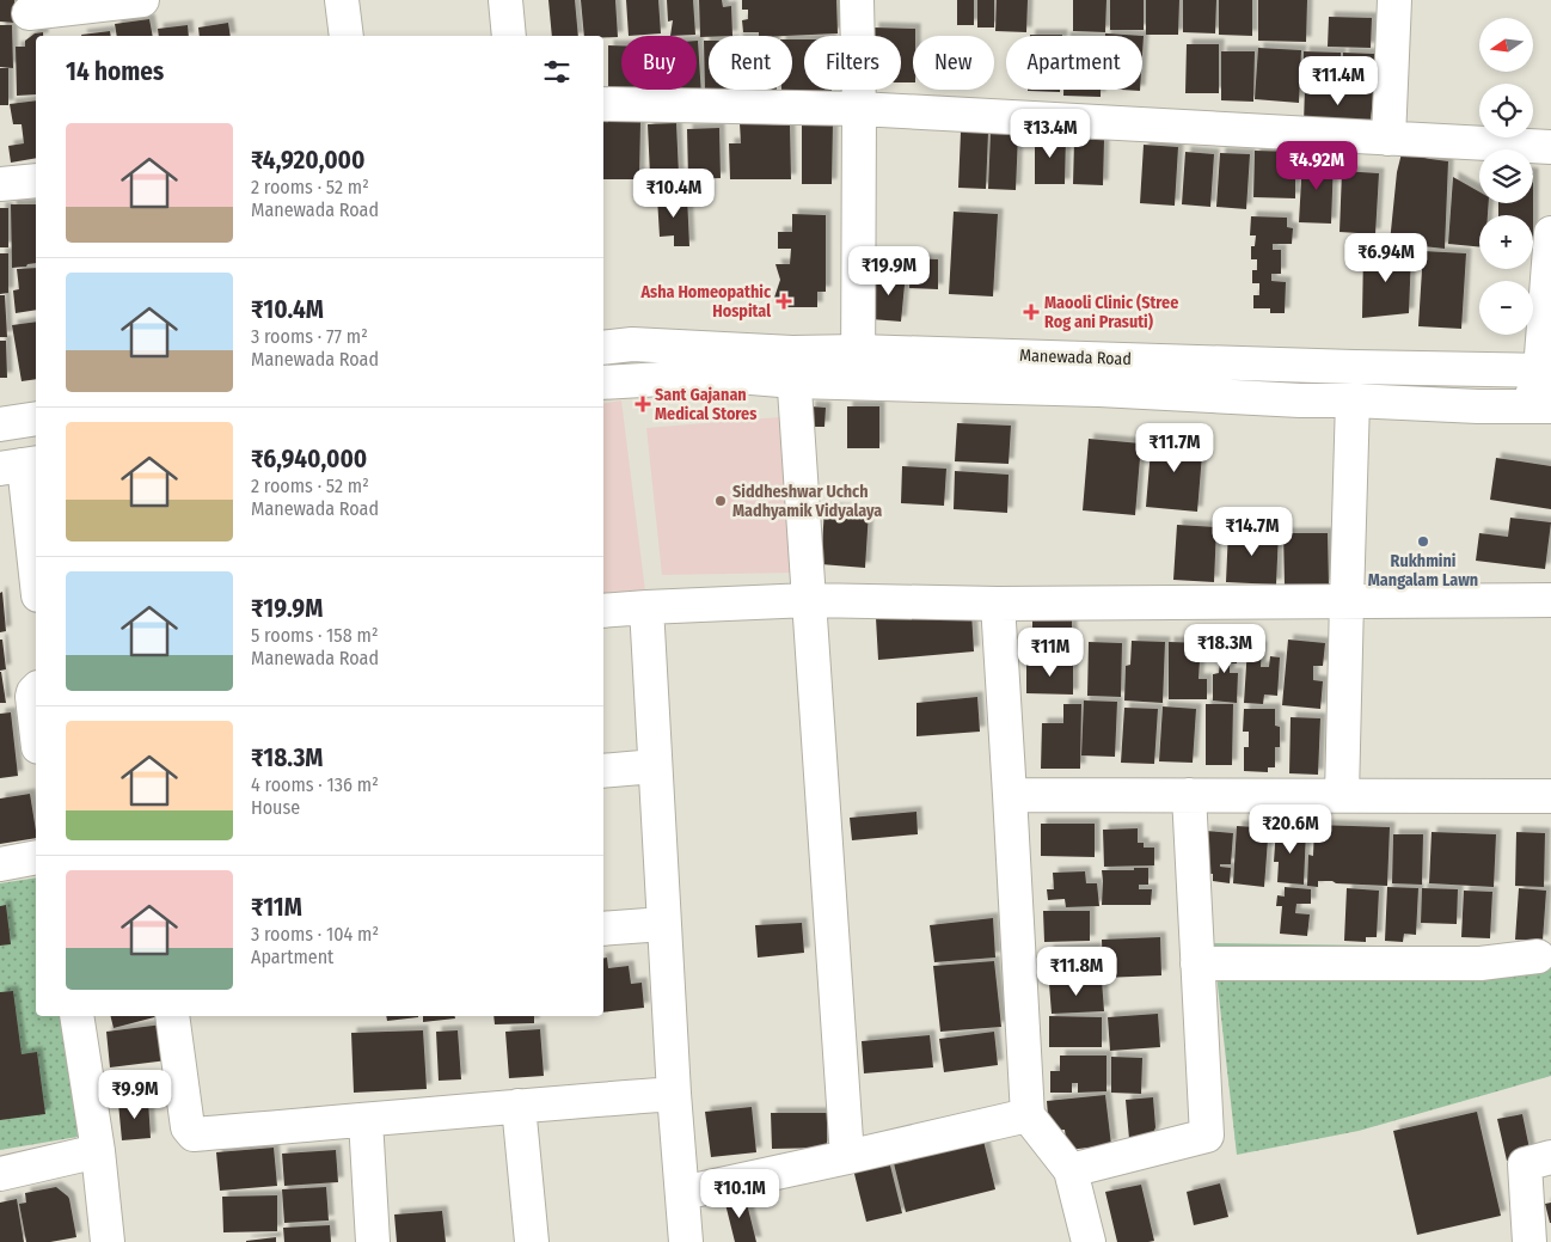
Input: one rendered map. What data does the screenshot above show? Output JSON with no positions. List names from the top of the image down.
{
  "streets": {
    "street": ["Manewada Road"]
  },
  "places": {
    "health": ["Asha Homeopathic Hospital", "Maooli Clinic (Stree Rog ani Prasuti)", "Sant Gajanan Medical Stores"],
    "other": ["Siddheshwar Uchch Madhyamik Vidyalaya", "Rukhmini Mangalam Lawn"]
  },
  "north": "left",
  "page": {
    "map_buttons": ["+", "−"],
    "chip": [
      "Buy",
      "Rent",
      "Filters",
      "New",
      "Apartment"
    ],
    "heading": "14 homes",
    "price": [
      "₹11.4M",
      "₹13.4M",
      "₹4.92M",
      "₹10.4M",
      "₹6.94M",
      "₹19.9M",
      "₹11.7M",
      "₹14.7M",
      "₹18.3M",
      "₹11M",
      "₹20.6M",
      "₹11.8M",
      "₹9.9M",
      "₹10.1M"
    ],
    "list": [
      {
        "name": "₹4,920,000",
        "note": "2 rooms · 52 m² · Manewada Road"
      },
      {
        "name": "₹10.4M",
        "note": "3 rooms · 77 m² · Manewada Road"
      },
      {
        "name": "₹6,940,000",
        "note": "2 rooms · 52 m² · Manewada Road"
      },
      {
        "name": "₹19.9M",
        "note": "5 rooms · 158 m² · Manewada Road"
      },
      {
        "name": "₹18.3M",
        "note": "4 rooms · 136 m² · House"
      },
      {
        "name": "₹11M",
        "note": "3 rooms · 104 m² · Apartment"
      }
    ]
  }
}
